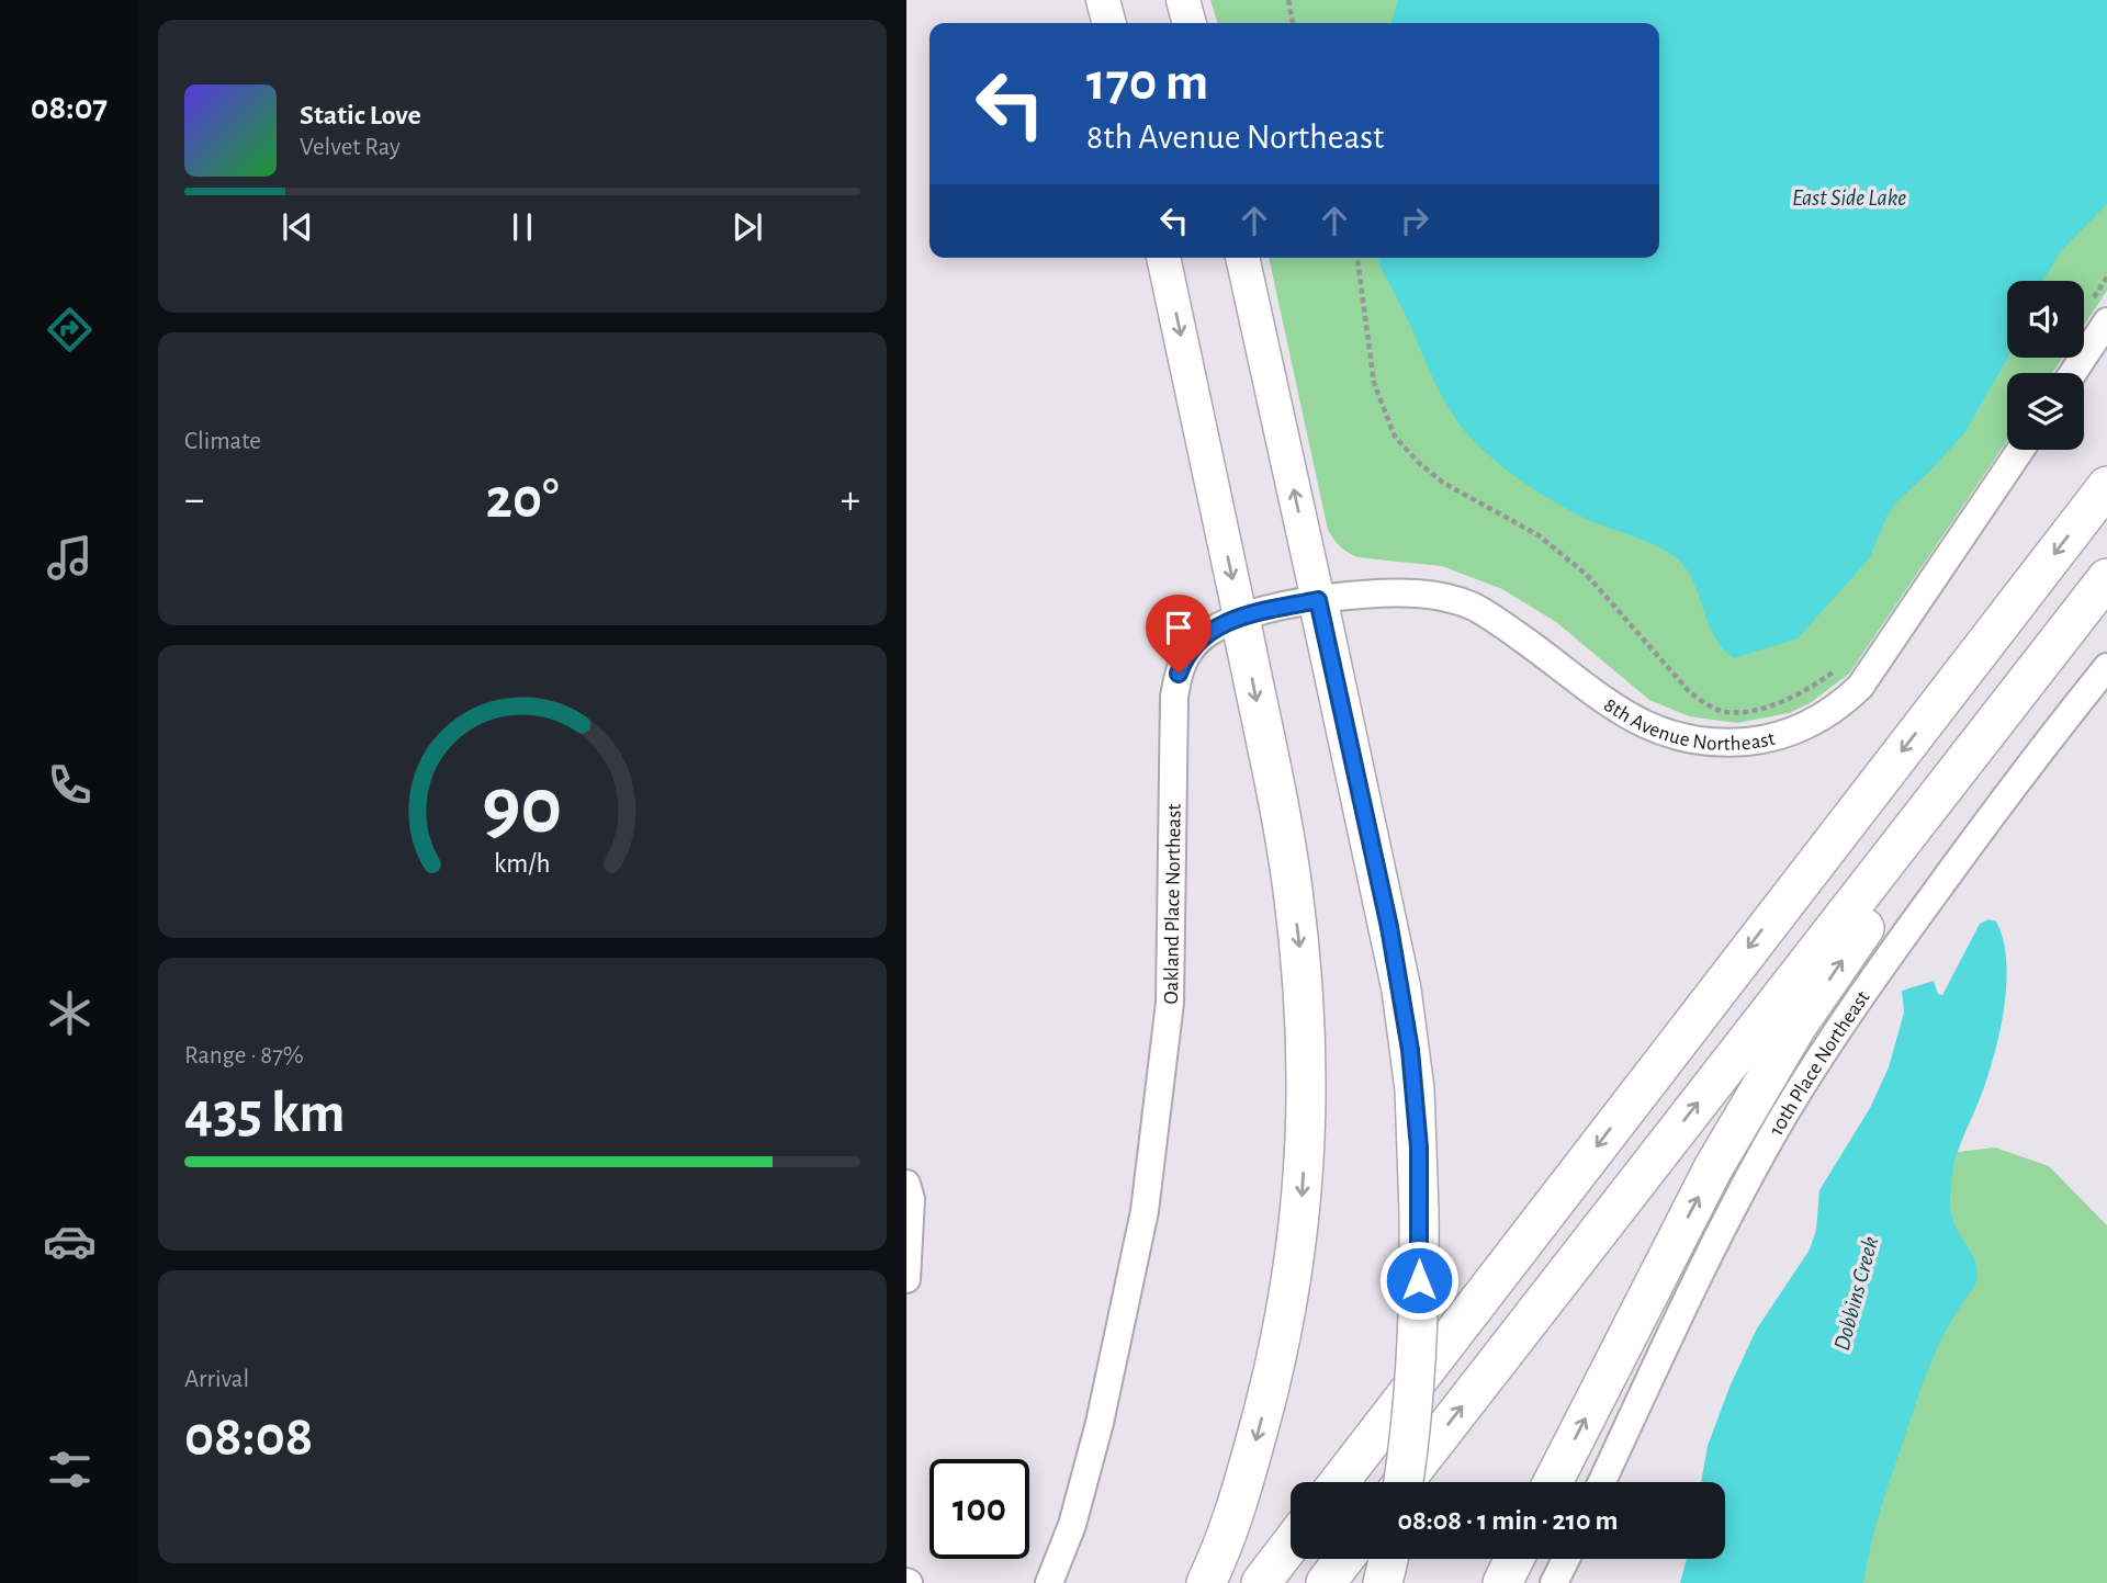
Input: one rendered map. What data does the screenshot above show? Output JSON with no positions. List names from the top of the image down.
{
  "streets": {
    "street": ["8th Avenue Northeast", "Oakland Place Northeast", "10th Place Northeast"]
  },
  "crossings": [
    ["8th Avenue Northeast", "Oakland Place Northeast"]
  ],
  "water": ["East Side Lake", "Dobbins Creek"],
  "page": {
    "tabs": "08:07",
    "turn": ["170 m", "8th Avenue Northeast"],
    "song": ["Static Love", "Velvet Ray"],
    "tile": [
      "Climate",
      ["Range · 87%", "435 km"],
      ["Arrival", "08:08"]
    ],
    "heat": ["−", "20°", "+"],
    "limit": "100",
    "trip": "08:08 · 1 min · 210 m",
    "gauge": ["90", "km/h"]
  }
}
